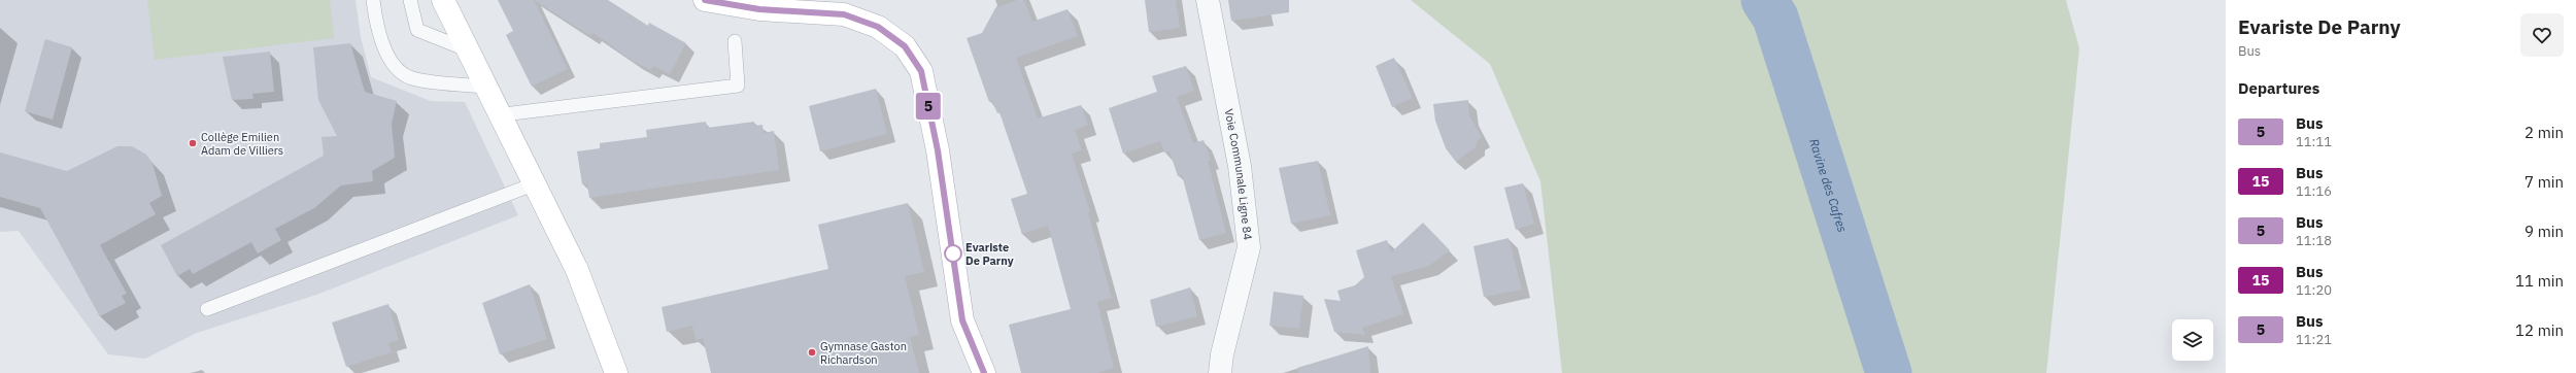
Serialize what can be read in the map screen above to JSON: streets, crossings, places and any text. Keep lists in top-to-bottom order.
{
  "streets": {
    "street": ["Voie Communale Ligne 84"]
  },
  "water": ["Ravine des Cafres"],
  "places": ["Collège Emilien Adam de Villiers", "Evariste De Parny", "Gymnase Gaston Richardson"],
  "lines": ["bus line 5"],
  "page": {
    "on_map": "5",
    "heading": [
      ["Evariste De Parny", "Bus"],
      "Departures"
    ],
    "list": [
      {
        "mark": "5",
        "name": "Bus",
        "note": "11:11",
        "value": "2 min"
      },
      {
        "mark": "15",
        "name": "Bus",
        "note": "11:16",
        "value": "7 min"
      },
      {
        "mark": "5",
        "name": "Bus",
        "note": "11:18",
        "value": "9 min"
      },
      {
        "mark": "15",
        "name": "Bus",
        "note": "11:20",
        "value": "11 min"
      },
      {
        "mark": "5",
        "name": "Bus",
        "note": "11:21",
        "value": "12 min"
      }
    ]
  }
}
